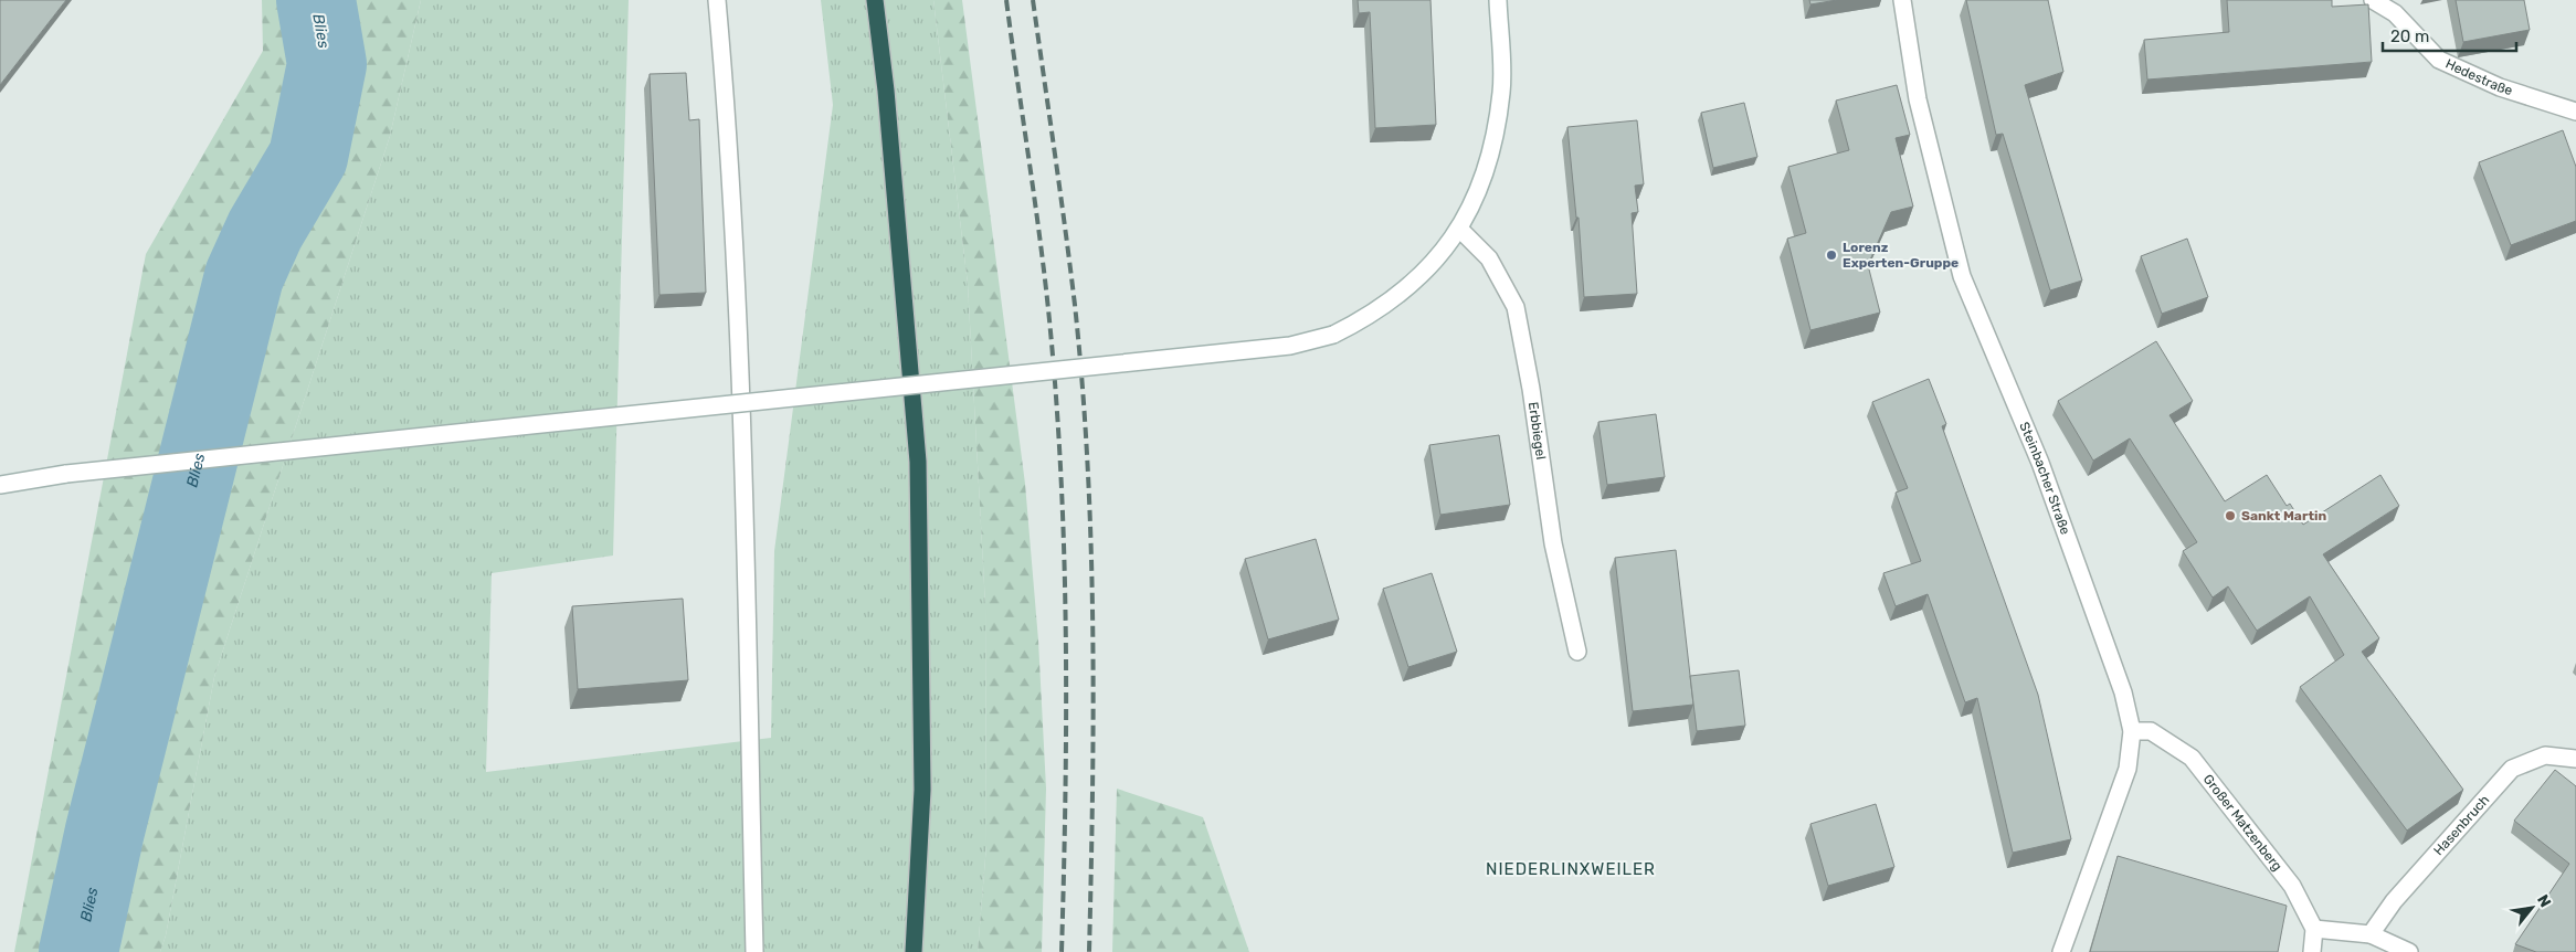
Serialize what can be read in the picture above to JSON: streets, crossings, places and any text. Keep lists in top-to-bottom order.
{
  "streets": {
    "street": [
      "Hedestraße",
      "Erbbiegel",
      "Steinbacher Straße",
      "Großer Matzenberg",
      "Hasenbruch"
    ]
  },
  "crossings": [
    ["Steinbacher Straße", "Großer Matzenberg"]
  ],
  "districts": ["NIEDERLINXWEILER"],
  "water": ["Blies"],
  "places": ["Lorenz Experten-Gruppe", "Sankt Martin"],
  "scale_bar": "20 m",
  "north": "top right"
}
